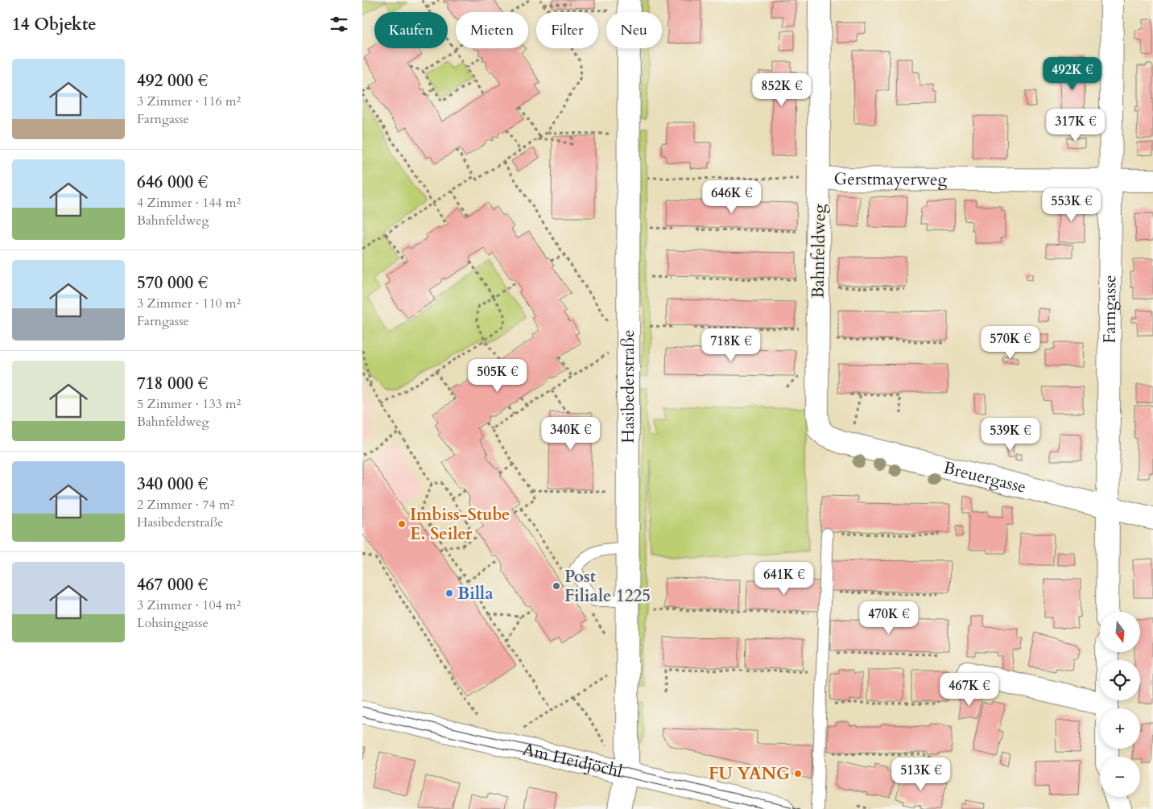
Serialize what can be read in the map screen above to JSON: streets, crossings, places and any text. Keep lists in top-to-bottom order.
{
  "streets": {
    "street": [
      "Gerstmayerweg",
      "Bahnfeldweg",
      "Farngasse",
      "Hasibederstraße",
      "Breuergasse",
      "Am Heidjöchl"
    ]
  },
  "crossings": [
    ["Gerstmayerweg", "Bahnfeldweg"],
    ["Gerstmayerweg", "Farngasse"],
    ["Gerstmayerweg", "Hasibederstraße"],
    ["Bahnfeldweg", "Breuergasse"],
    ["Farngasse", "Breuergasse"],
    ["Hasibederstraße", "Am Heidjöchl"]
  ],
  "places": [
    "Imbiss-Stube E. Seiler",
    "Post Filiale 1225",
    "Billa",
    "FU YANG"
  ],
  "north": "bottom",
  "page": {
    "heading": "14 Objekte",
    "chip": [
      "Kaufen",
      "Mieten",
      "Filter",
      "Neu"
    ],
    "list": [
      {
        "name": "492 000 €",
        "note": "3 Zimmer · 116 m² · Farngasse"
      },
      {
        "name": "646 000 €",
        "note": "4 Zimmer · 144 m² · Bahnfeldweg"
      },
      {
        "name": "570 000 €",
        "note": "3 Zimmer · 110 m² · Farngasse"
      },
      {
        "name": "718 000 €",
        "note": "5 Zimmer · 133 m² · Bahnfeldweg"
      },
      {
        "name": "340 000 €",
        "note": "2 Zimmer · 74 m² · Hasibederstraße"
      },
      {
        "name": "467 000 €",
        "note": "3 Zimmer · 104 m² · Lohsinggasse"
      }
    ],
    "price": [
      "492K €",
      "852K €",
      "317K €",
      "646K €",
      "553K €",
      "570K €",
      "718K €",
      "505K €",
      "340K €",
      "539K €",
      "641K €",
      "470K €",
      "467K €",
      "513K €"
    ],
    "map_buttons": ["+", "−"]
  }
}
